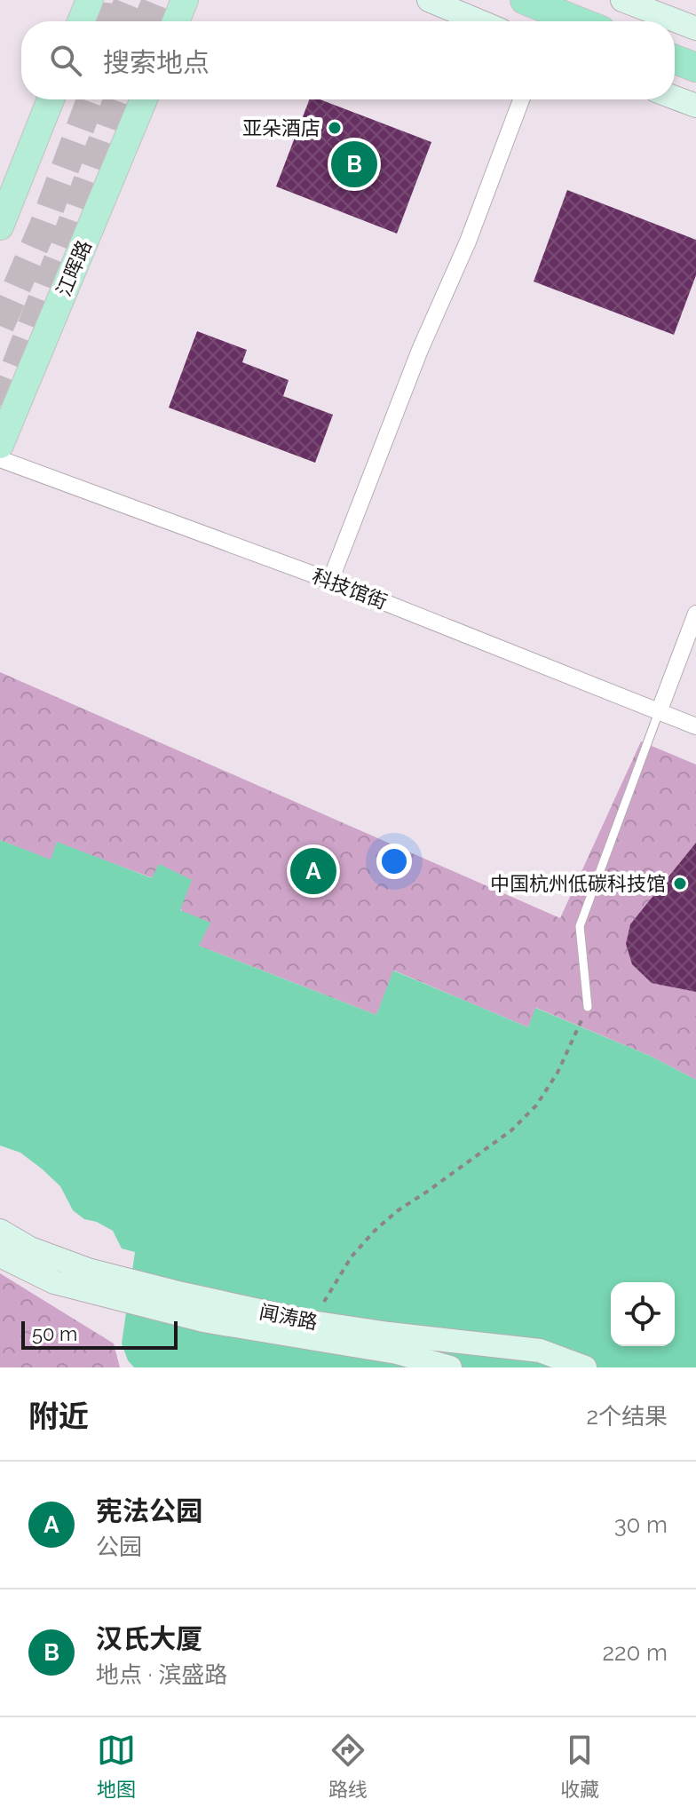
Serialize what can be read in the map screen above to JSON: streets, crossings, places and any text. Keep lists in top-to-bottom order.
{
  "streets": {
    "main road": ["江晖路", "闻涛路"],
    "street": ["科技馆街"]
  },
  "places": ["亚朵酒店", "中国杭州低碳科技馆"],
  "scale_bar": "50 m",
  "page": {
    "search": "搜索地点",
    "pins": ["B", "A"],
    "scale": "50 m",
    "heading": ["附近", "2个结果"],
    "list": [
      {
        "mark": "A",
        "name": "宪法公园",
        "note": "公园",
        "value": "30 m"
      },
      {
        "mark": "B",
        "name": "汉氏大厦",
        "note": "地点 · 滨盛路",
        "value": "220 m"
      }
    ],
    "nav": ["地图", "路线", "收藏"]
  }
}
